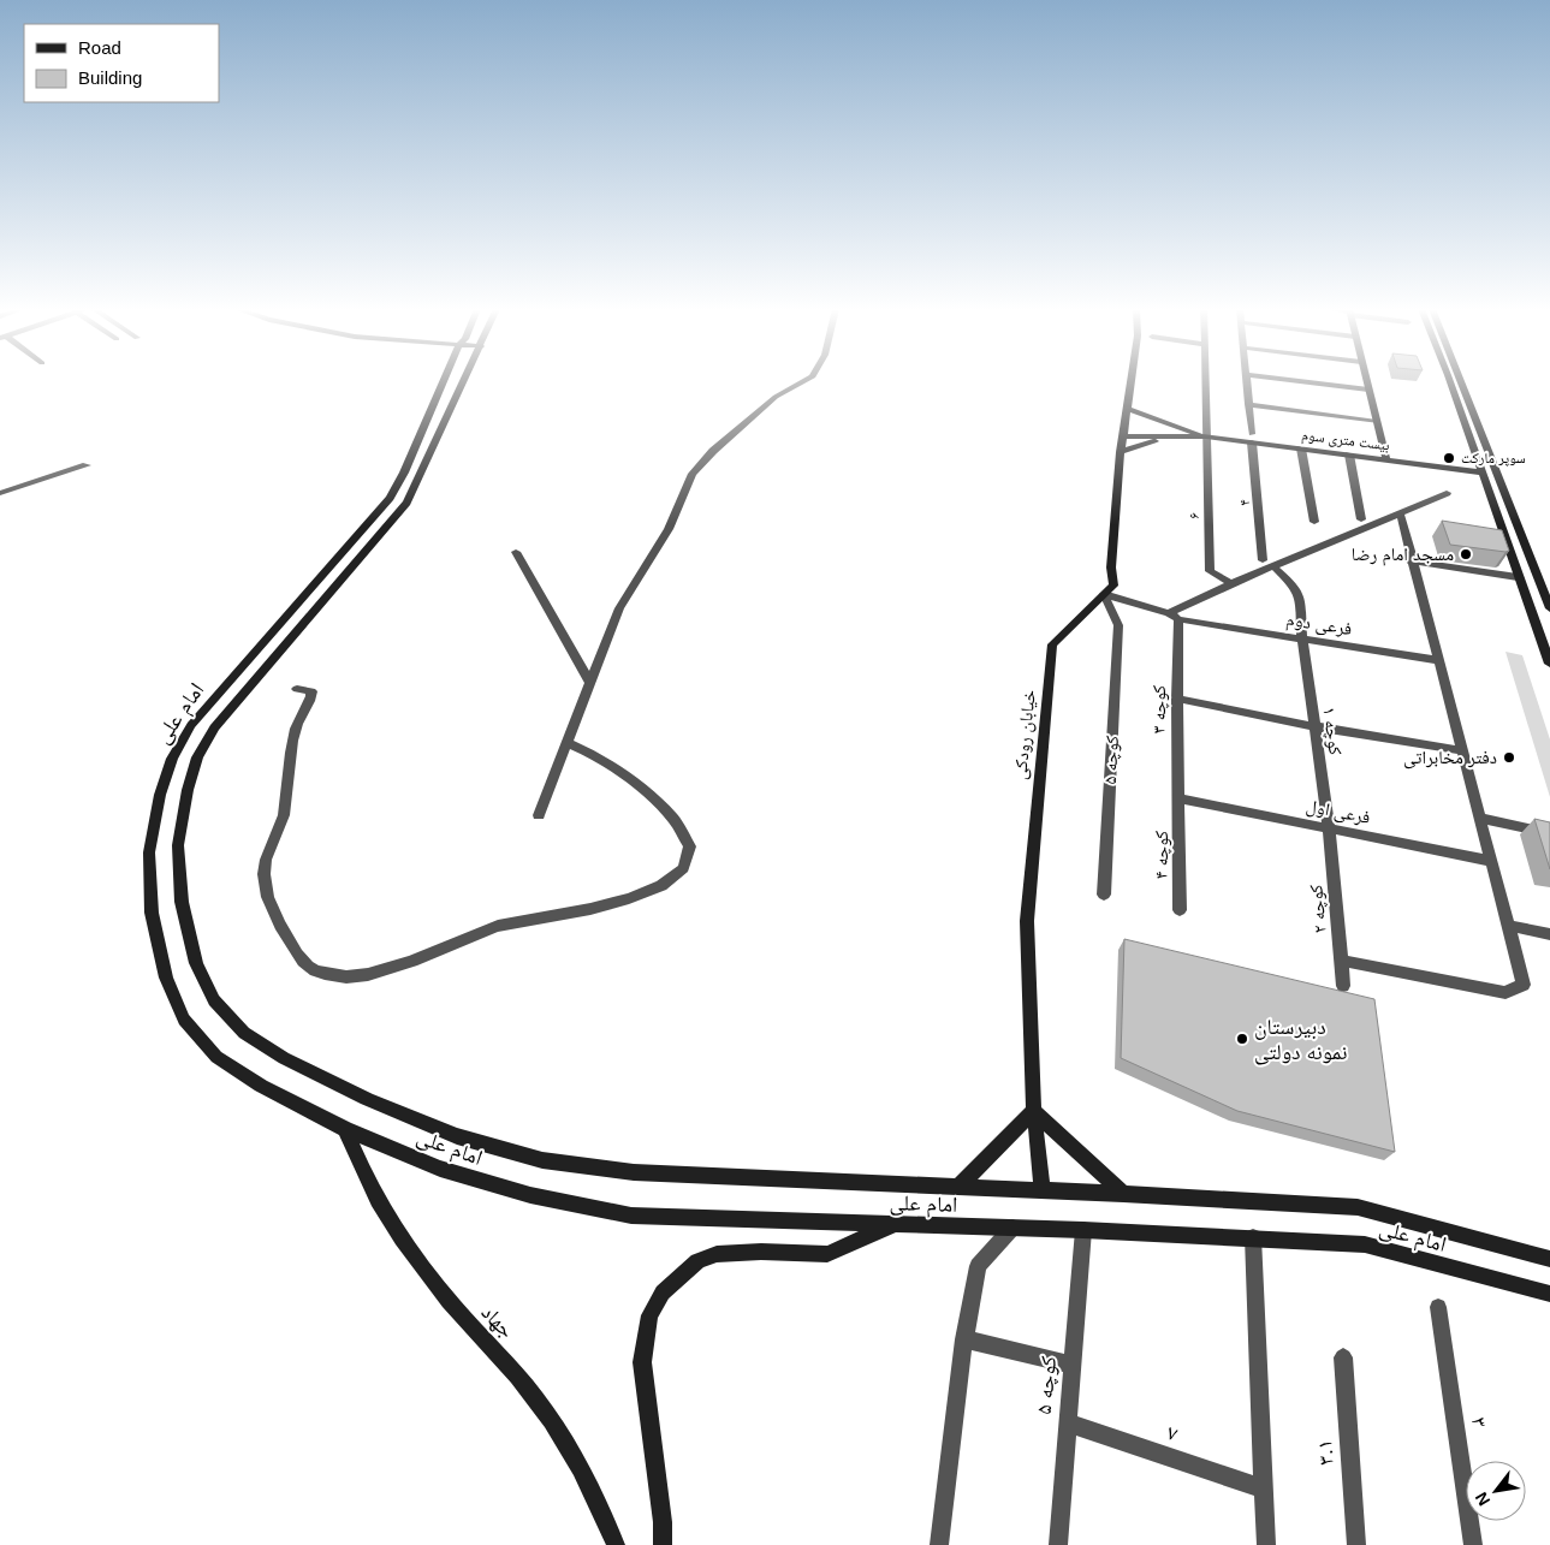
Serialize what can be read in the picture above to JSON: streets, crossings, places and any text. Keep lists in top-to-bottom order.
{
  "streets": {
    "main road": [
      "بیست متری سوم",
      "امام علی",
      "خیابان رودکی",
      "جهاد"
    ],
    "street": [
      "۴",
      "۶",
      "فرعی دوم",
      "کوچه ۳",
      "کوچه ۱",
      "کوچه ۵",
      "فرعی اول",
      "کوچه ۴",
      "کوچه ۲",
      "۳",
      "۷",
      "۳.۱"
    ]
  },
  "crossings": [
    ["بیست متری سوم", "۴"],
    ["بیست متری سوم", "۶"],
    ["بیست متری سوم", "خیابان رودکی"],
    ["فرعی دوم", "کوچه ۳"],
    ["فرعی دوم", "کوچه ۱"],
    ["فرعی دوم", "خیابان رودکی"],
    ["فرعی دوم", "کوچه ۵"],
    ["کوچه ۳", "فرعی اول"],
    ["کوچه ۳", "کوچه ۴"],
    ["امام علی", "خیابان رودکی"],
    ["امام علی", "کوچه ۵"],
    ["امام علی", "جهاد"],
    ["کوچه ۱", "فرعی اول"],
    ["کوچه ۱", "کوچه ۲"],
    ["خیابان رودکی", "کوچه ۵"],
    ["کوچه ۵", "۷"],
    ["فرعی اول", "کوچه ۴"],
    ["فرعی اول", "کوچه ۲"]
  ],
  "places": [
    "سوپر مارکت",
    "مسجد امام رضا",
    "دفتر مخابراتی",
    "دبیرستان نمونه دولتی"
  ],
  "legend": ["Road", "Building"],
  "north": "bottom left"
}
